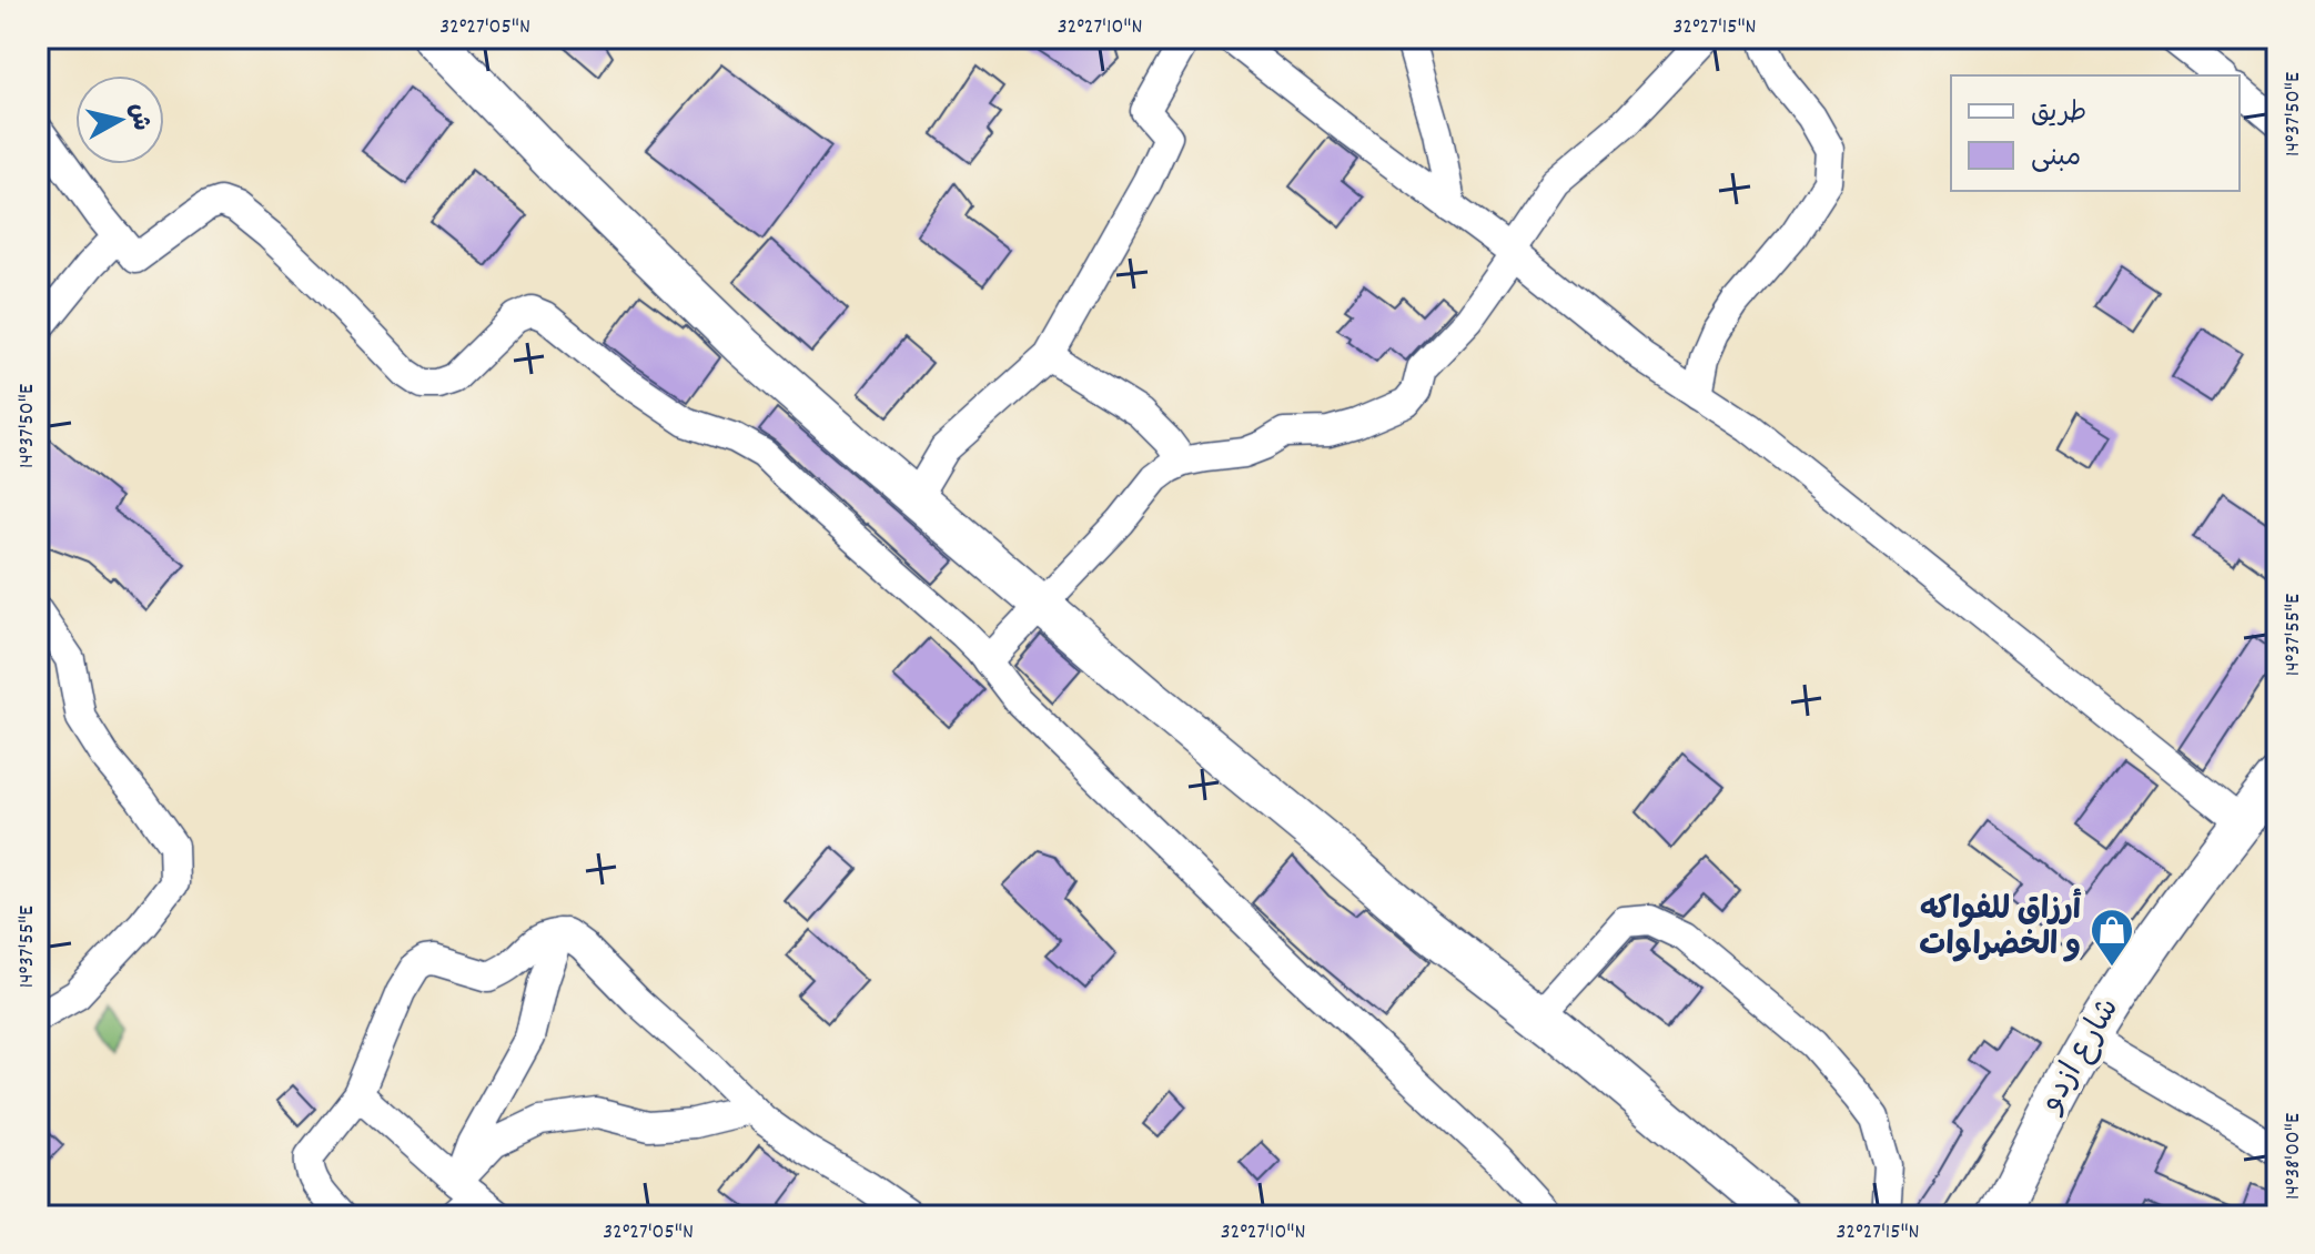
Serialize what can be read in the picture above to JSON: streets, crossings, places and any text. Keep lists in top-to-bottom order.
{
  "streets": {
    "street": ["شارع ازدو"]
  },
  "places": {
    "shop": ["أرزاق للفواكه و الخضراوات"]
  },
  "legend": ["طريق", "مبنى"],
  "north": "right",
  "coordinates": [
    "32°27'05\"N",
    "32°27'10\"N",
    "32°27'15\"N",
    "14°37'50\"E",
    "14°37'55\"E",
    "14°38'00\"E"
  ]
}
